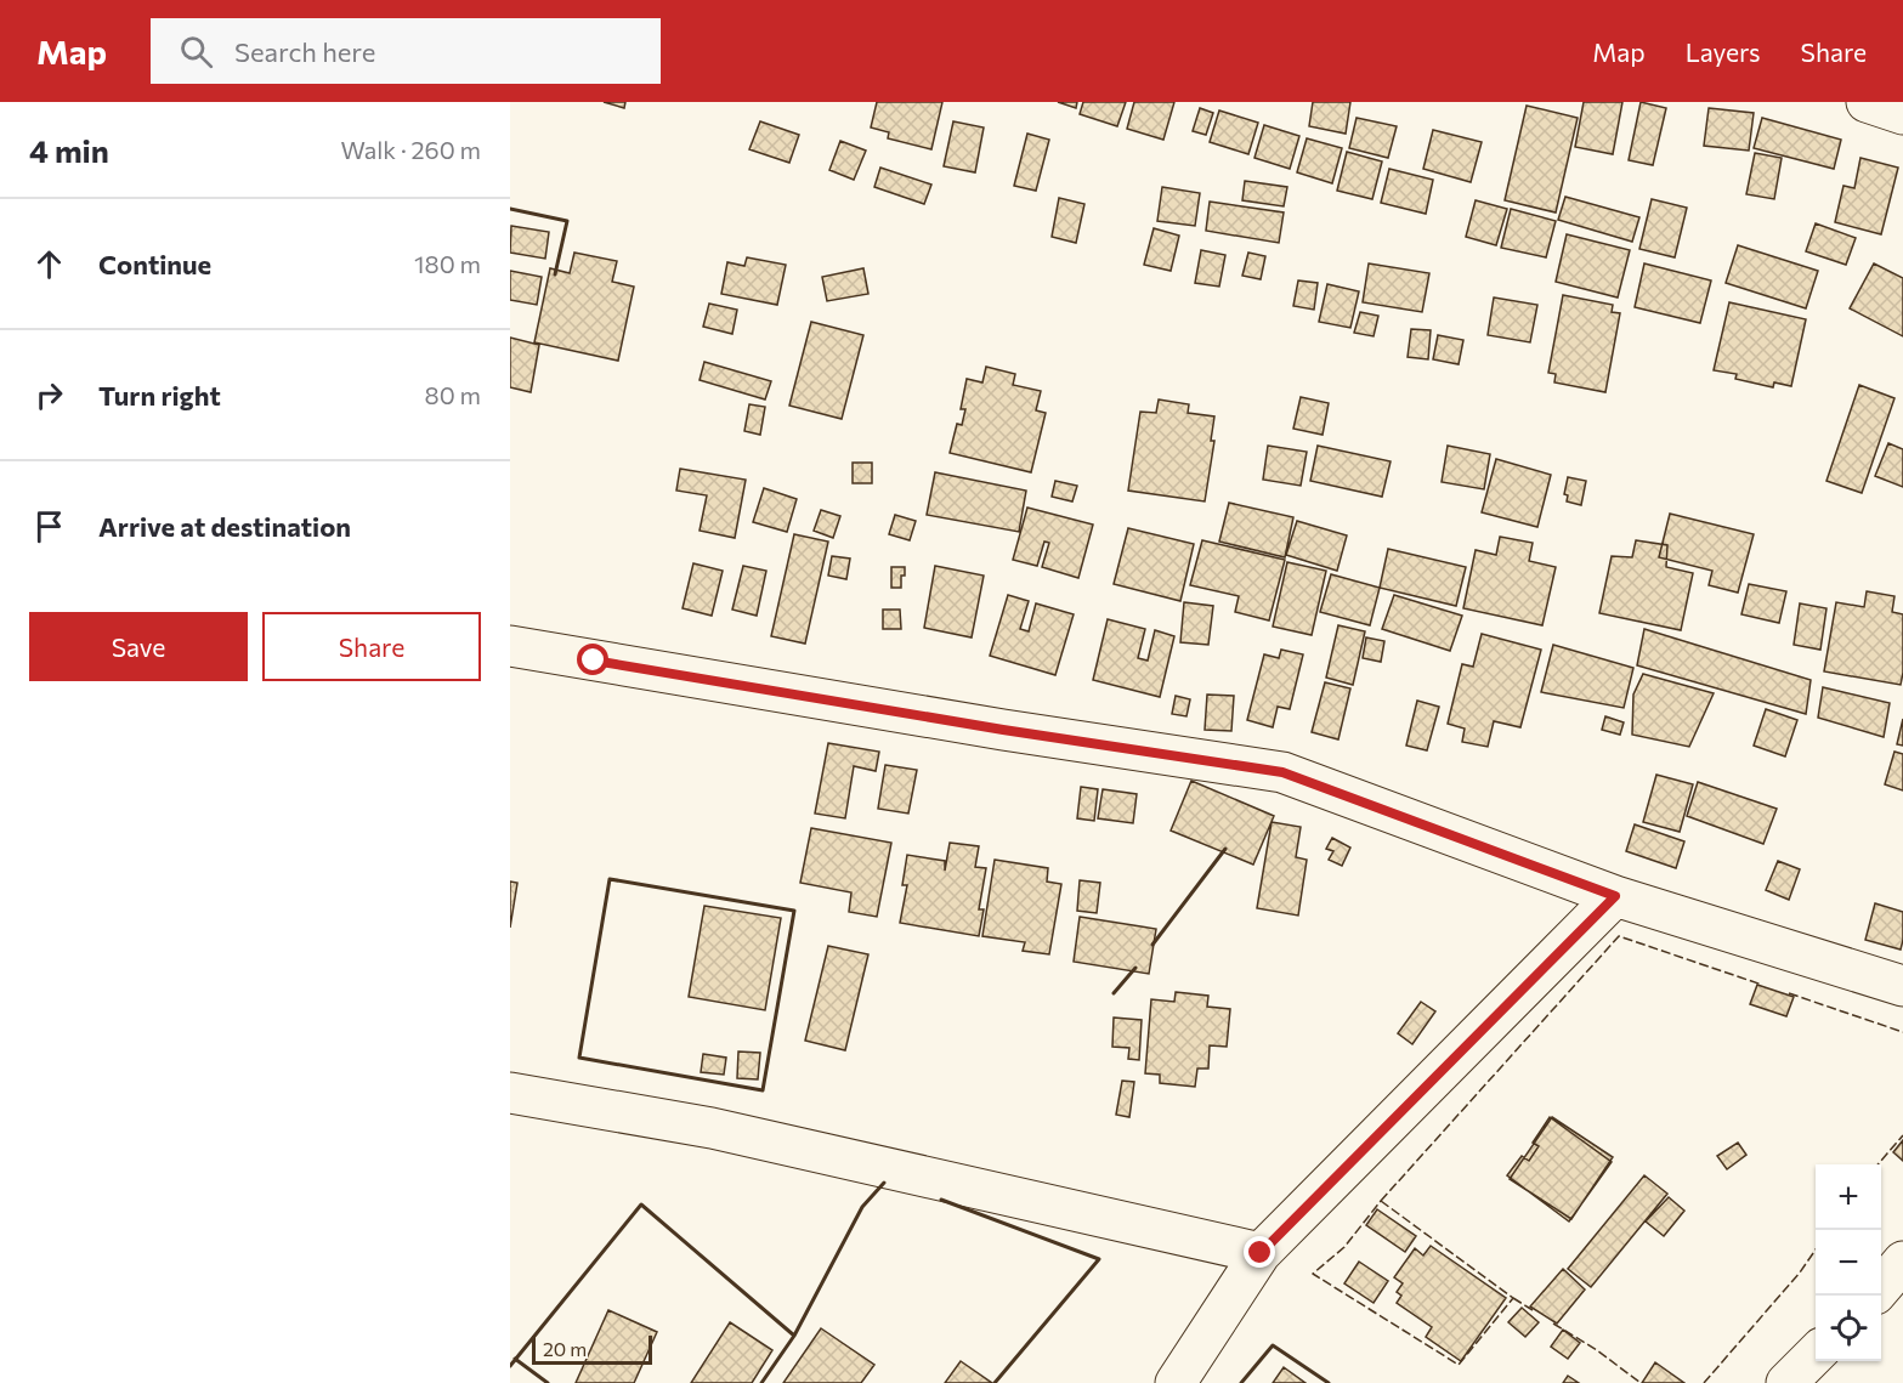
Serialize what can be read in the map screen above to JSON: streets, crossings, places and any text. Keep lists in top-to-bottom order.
{
  "scale_bar": "20 m",
  "page": {
    "header": "Map",
    "search": "Search here",
    "nav": ["Map", "Layers", "Share"],
    "heading": ["4 min", "Walk · 260 m"],
    "list": [
      ["Continue", "180 m"],
      ["Turn right", "80 m"],
      "Arrive at destination"
    ],
    "buttons": ["Save", "Share"],
    "map_buttons": ["+", "−"],
    "scale": "20 m"
  }
}
